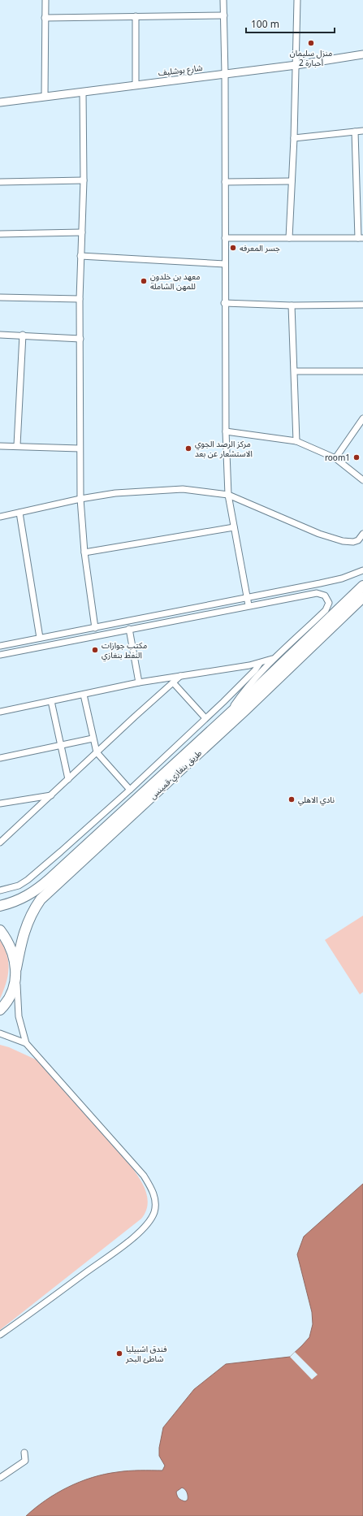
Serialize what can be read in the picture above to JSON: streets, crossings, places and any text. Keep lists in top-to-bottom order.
{
  "streets": {
    "main road": ["طريق بنغازي-قمينس"],
    "street": ["شارع بوشليف"]
  },
  "places": [
    "منزل سليمان أحبارة 2",
    "جسر المعرفه",
    "معهد بن خلدون للمهن الشاملة",
    "مركز الرصد الجوي الاستشعار عن بعد",
    "room1",
    "مكتب جوازات النفط بنغازي",
    "نادي الاهلي",
    "فندق اشبيليا شاطئ البحر"
  ],
  "scale_bar": "100 m"
}
